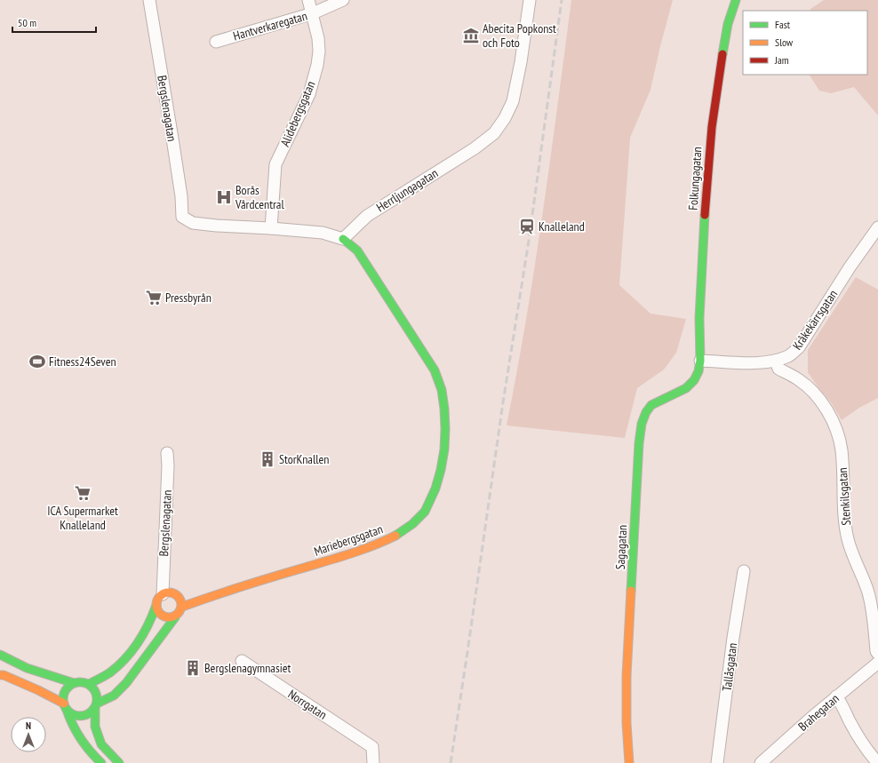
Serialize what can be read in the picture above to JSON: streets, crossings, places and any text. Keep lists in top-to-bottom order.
{
  "streets": {
    "street": [
      "Hantverkaregatan",
      "Bergslenagatan",
      "Alidebergsgatan",
      "Folkungagatan",
      "Herrljungagatan",
      "Kråkekärrsgatan",
      "Stenkilsgatan",
      "Mariebergsgatan",
      "Sagagatan",
      "Tallåsgatan",
      "Norrgatan",
      "Brahegatan"
    ]
  },
  "crossings": [
    ["Hantverkaregatan", "Alidebergsgatan"],
    ["Bergslenagatan", "Alidebergsgatan"],
    ["Bergslenagatan", "Mariebergsgatan"],
    ["Folkungagatan", "Kråkekärrsgatan"],
    ["Folkungagatan", "Sagagatan"],
    ["Herrljungagatan", "Mariebergsgatan"],
    ["Kråkekärrsgatan", "Stenkilsgatan"],
    ["Kråkekärrsgatan", "Sagagatan"]
  ],
  "places": {
    "museum": ["Abecita Popkonst och Foto"],
    "hospital": ["Borås Vårdcentral"],
    "station": ["Knalleland"],
    "supermarket": ["Pressbyrån", "ICA Supermarket Knalleland"],
    "sports": ["Fitness24Seven"],
    "building": ["StorKnallen", "Bergslenagymnasiet"]
  },
  "legend": ["Fast", "Slow", "Jam"],
  "scale_bar": "50 m",
  "north": "top"
}
